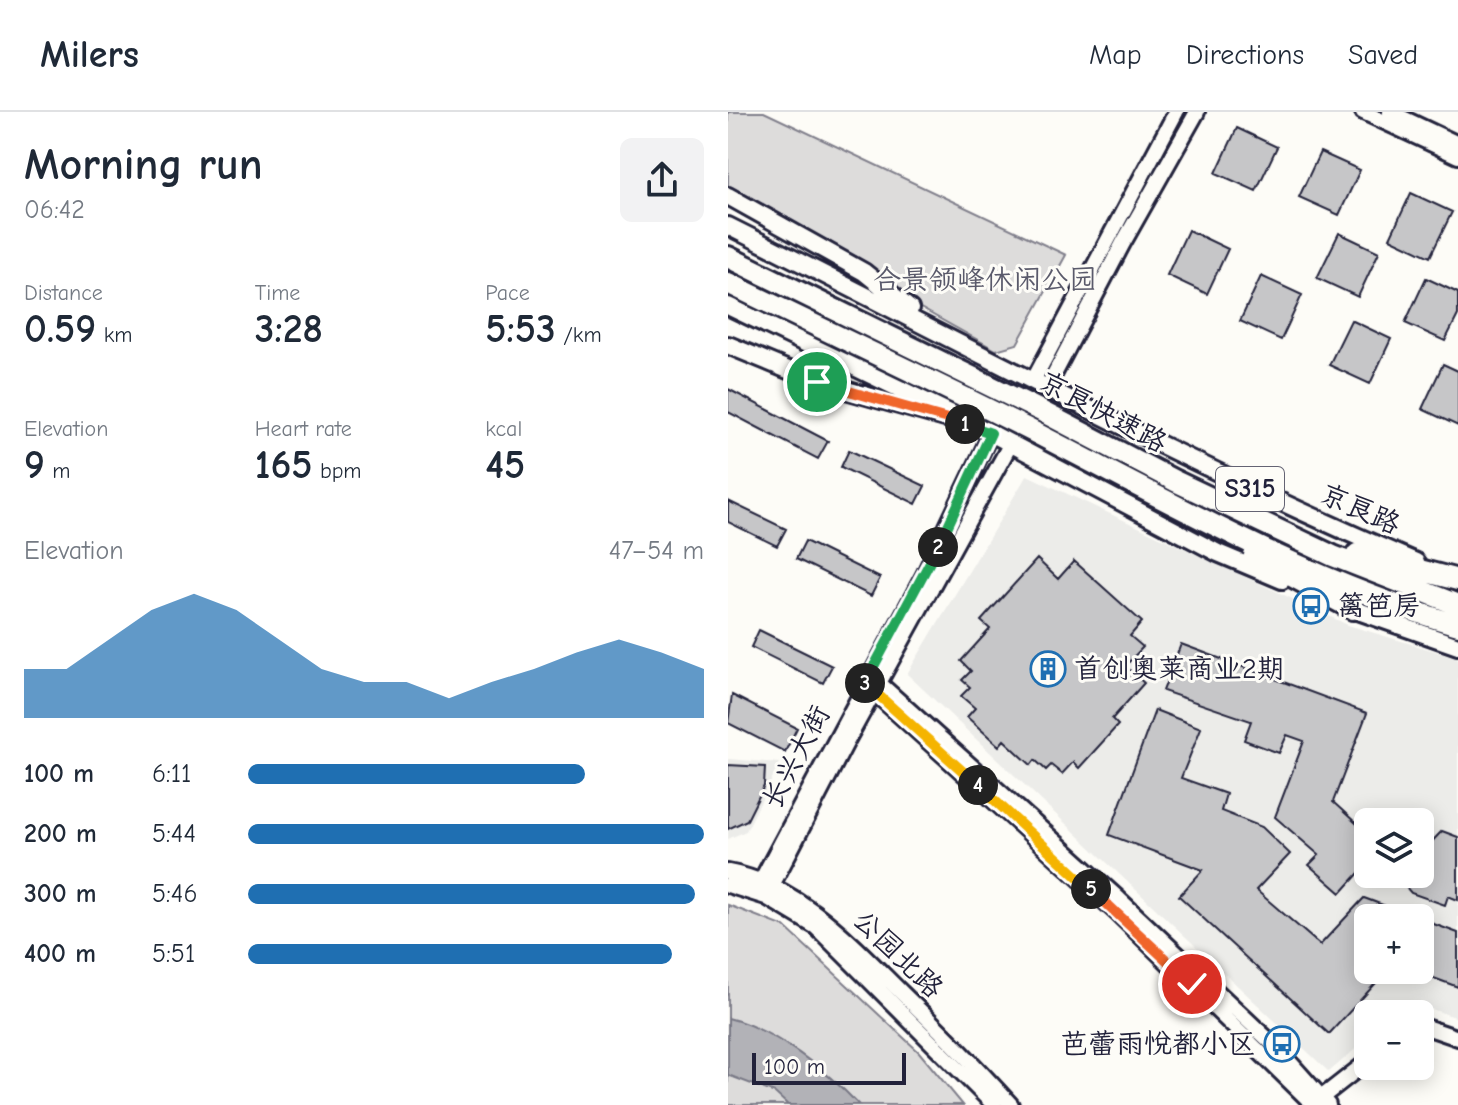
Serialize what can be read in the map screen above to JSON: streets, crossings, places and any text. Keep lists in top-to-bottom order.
{
  "streets": {
    "highway": ["京良快速路"],
    "main road": ["S315", "京良路"],
    "street": ["长兴大街", "公园北路"]
  },
  "crossings": [
    ["S315", "长兴大街"],
    ["长兴大街", "公园北路"]
  ],
  "parks": ["合景领峰休闲公园"],
  "places": {
    "bus stop": ["篱笆房", "芭蕾雨悦都小区"],
    "building": ["首创奥莱商业2期"]
  },
  "scale_bar": "100 m",
  "page": {
    "header": "Milers",
    "nav": ["Map", "Directions", "Saved"],
    "heading": ["Morning run", "06:42"],
    "stats": [
      ["Distance", "0.59 km"],
      ["Time", "3:28"],
      ["Pace", "5:53 /km"],
      ["Elevation", "9 m"],
      ["Heart rate", "165 bpm"],
      ["kcal", "45"]
    ],
    "pins": [
      "1",
      "2",
      "3",
      "4",
      "5"
    ],
    "chart": ["Elevation", "47–54 m"],
    "list": [
      {
        "name": "100 m",
        "note": "6:11"
      },
      {
        "name": "200 m",
        "note": "5:44"
      },
      {
        "name": "300 m",
        "note": "5:46"
      },
      {
        "name": "400 m",
        "note": "5:51"
      }
    ],
    "map_buttons": ["+", "−"],
    "scale": "100 m"
  }
}
